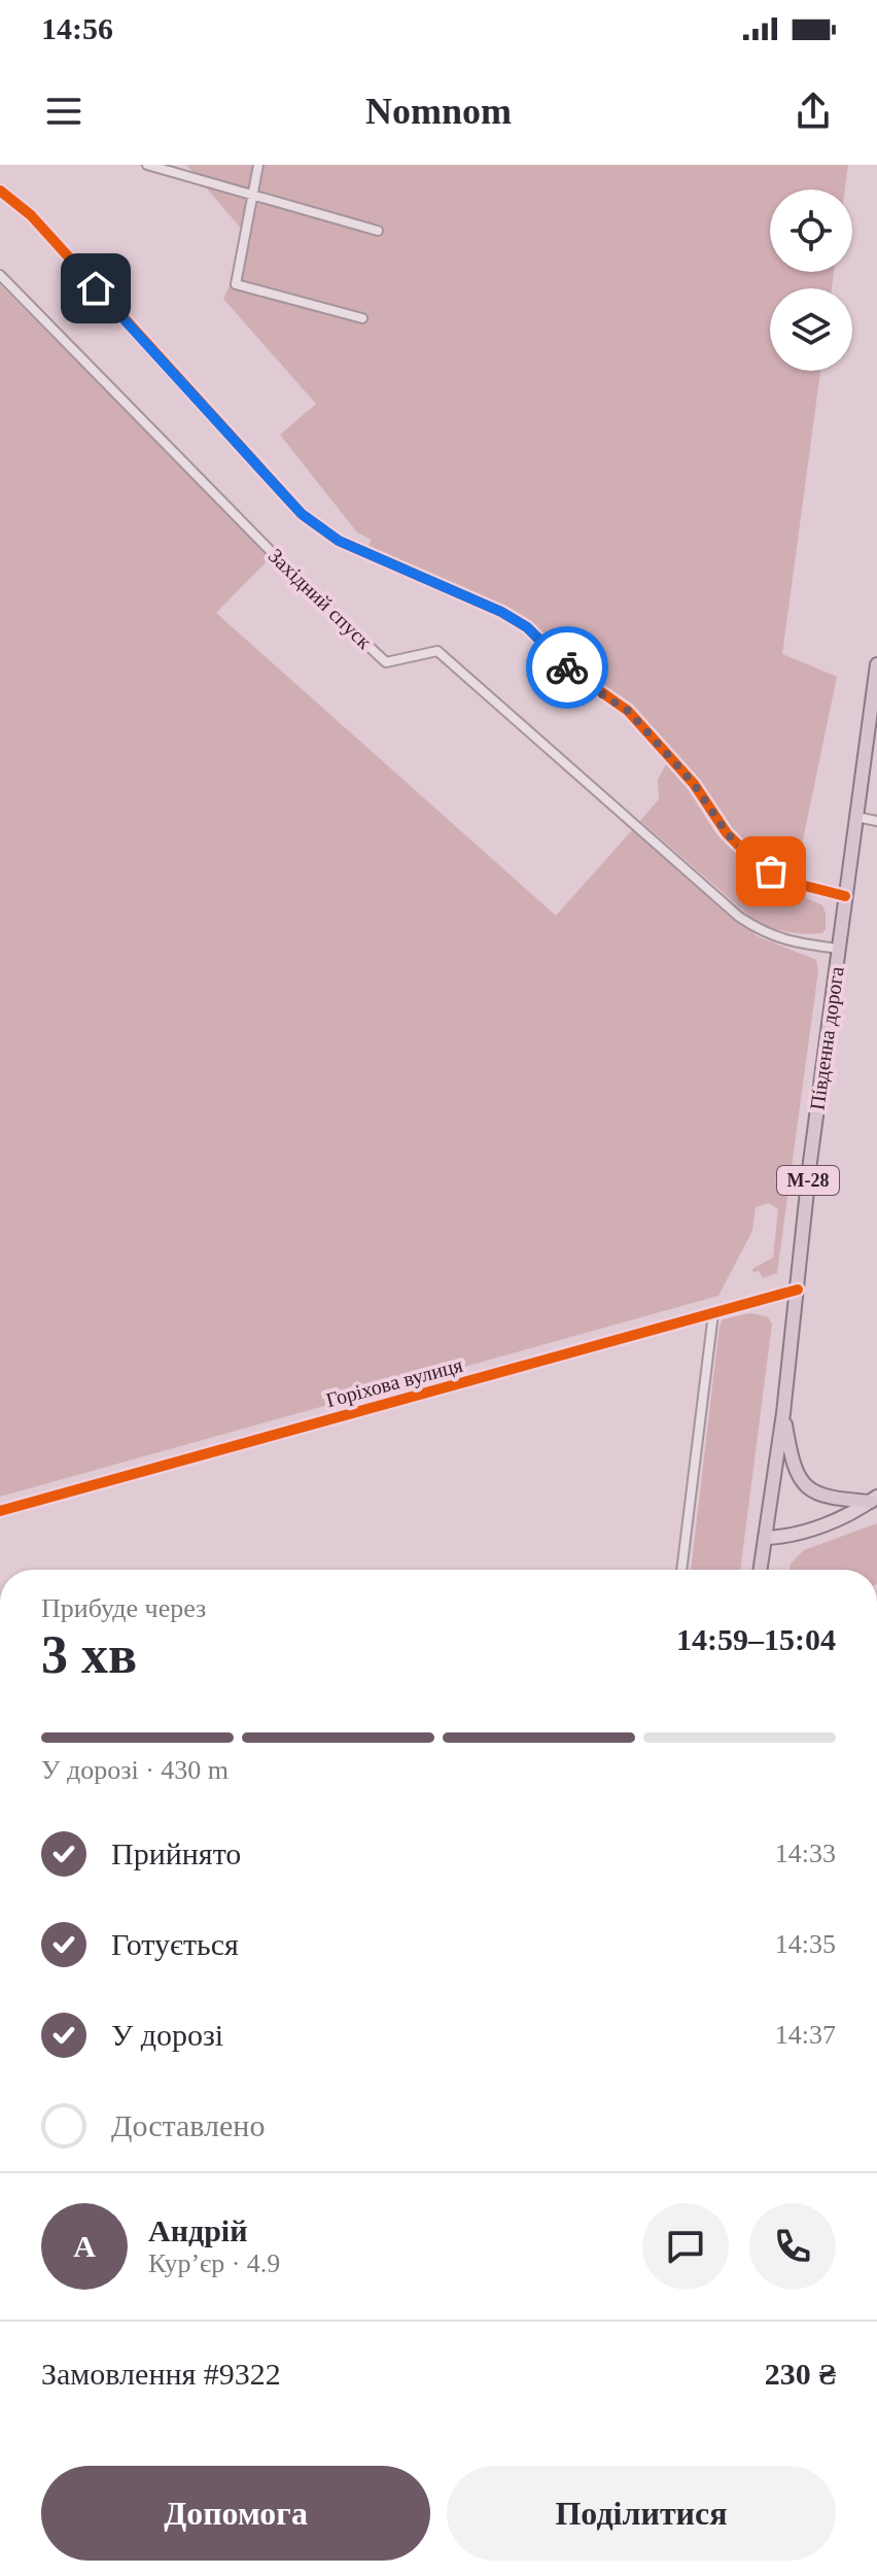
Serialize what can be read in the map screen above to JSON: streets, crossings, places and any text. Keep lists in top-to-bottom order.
{
  "streets": {
    "highway": ["Південна дорога", "М-28"],
    "street": ["Західний спуск", "Горіхова вулиця"]
  },
  "crossings": [
    ["Західний спуск", "Південна дорога"],
    ["Південна дорога", "М-28"],
    ["Південна дорога", "Горіхова вулиця"]
  ],
  "page": {
    "status": "14:56",
    "header": "Nomnom",
    "heading": ["3 хв", "Прибуде через", "14:59–15:04"],
    "panel": [
      "Андрій",
      "Кур’єр · 4.9",
      "Замовлення #9322",
      "230 ₴"
    ],
    "bar": "У дорозі · 430 m",
    "list": [
      ["Прийнято", "14:33"],
      ["Готується", "14:35"],
      ["У дорозі", "14:37"],
      "Доставлено"
    ],
    "round": "А",
    "buttons": ["Допомога", "Поділитися"]
  }
}
